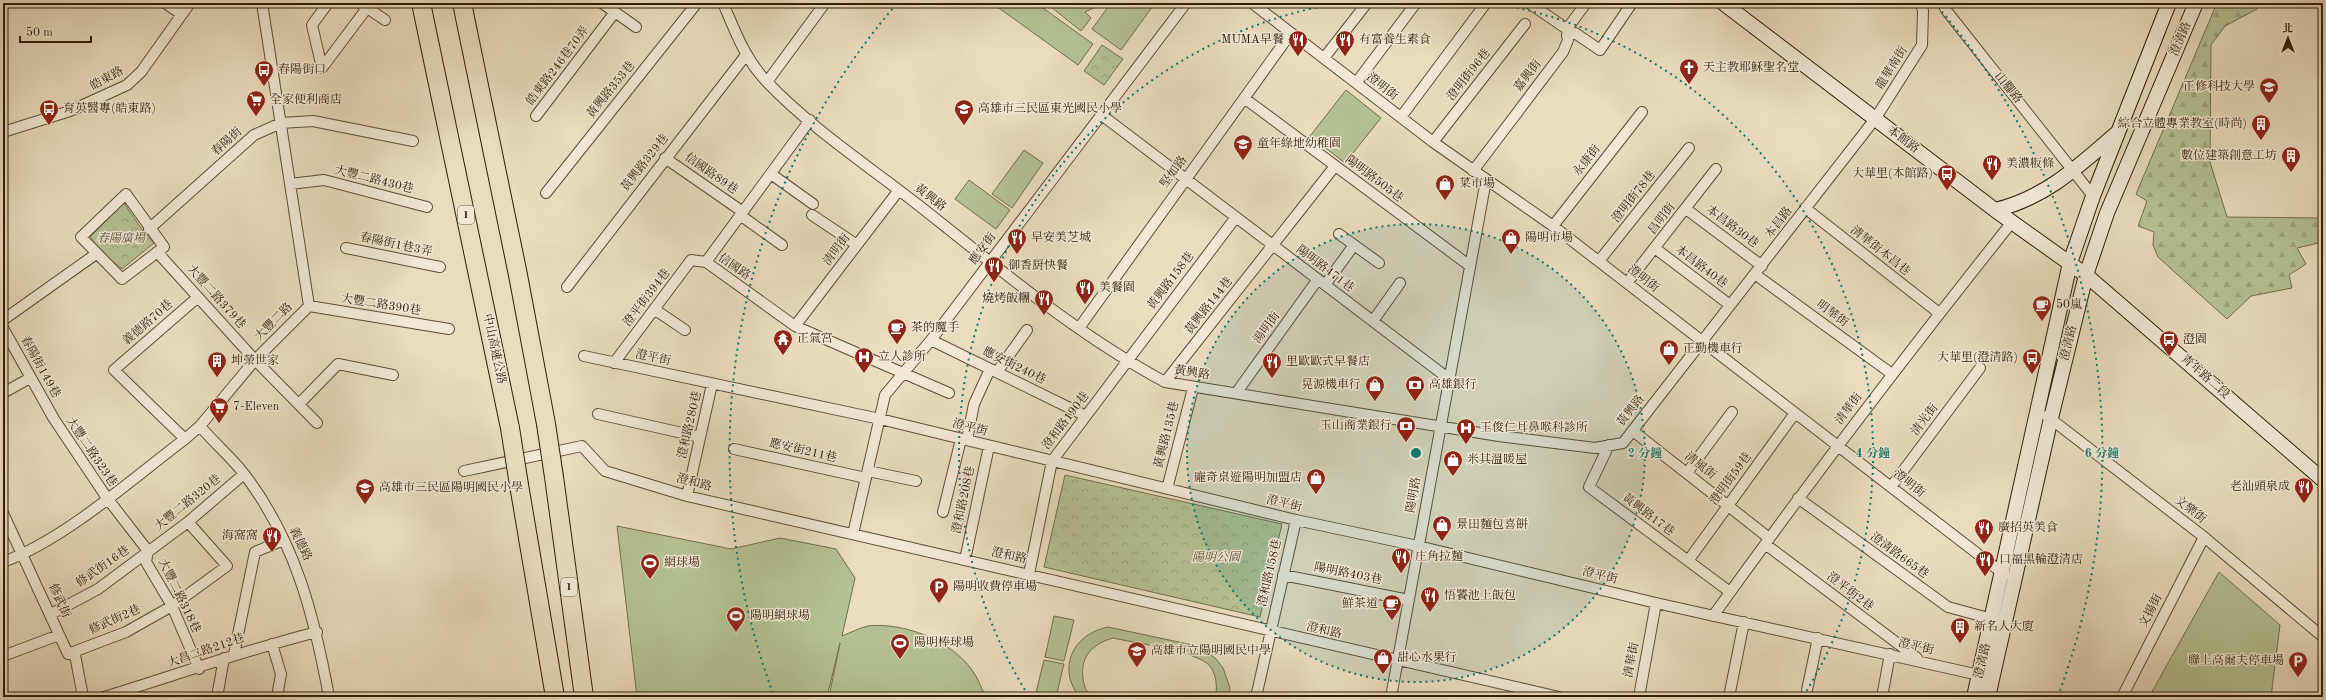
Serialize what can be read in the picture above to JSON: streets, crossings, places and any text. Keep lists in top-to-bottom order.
{
  "streets": {
    "highway": ["1", "中山高速公路"],
    "main road": ["澄清路", "本館路", "青年路二段"],
    "street": [
      "皓東路246巷70弄",
      "龍華南街",
      "澄明街96巷",
      "嘉興街",
      "皓東路",
      "澄明街",
      "山腳路",
      "黃興路353巷",
      "春陽街",
      "永康街",
      "黃興路329巷",
      "堅如路",
      "信國路89巷",
      "陽明路505巷",
      "大豐二路430巷",
      "澄明街78巷",
      "黃興路",
      "昌明街",
      "本昌路",
      "本昌路30巷",
      "春陽街1巷3弄",
      "應安街",
      "清明街",
      "清華街本昌巷",
      "信國路",
      "本昌路40巷",
      "陽明路471巷",
      "黃興路158巷",
      "大豐二路379巷",
      "澄平街394巷",
      "大豐二路390巷",
      "黃興路144巷",
      "明華街",
      "大豐二路",
      "義德路70巷",
      "湯明街",
      "澄平街",
      "應安街240巷",
      "春陽街149巷",
      "清華街",
      "清光街",
      "澄和路190巷",
      "澄和路280巷",
      "黃興路135巷",
      "應安街211巷",
      "大豐二路323巷",
      "清風街",
      "澄明街59巷",
      "澄和路",
      "陽明路",
      "澄和路208巷",
      "大豐二路320巷",
      "文樂街",
      "黃興路17巷",
      "義德路",
      "澄清路665巷",
      "修武街16巷",
      "澄和路158巷",
      "陽明路403巷",
      "澄平街2巷",
      "大豐二路318巷",
      "修武街",
      "文揚街",
      "修武街2巷",
      "大昌二路212巷"
    ]
  },
  "crossings": [
    ["澄清路", "澄明街"],
    ["澄清路", "山腳路"],
    ["澄清路", "本館路"],
    ["澄清路", "澄平街"],
    ["澄清路", "青年路二段"],
    ["澄清路", "文樂街"],
    ["澄清路", "澄清路665巷"],
    ["龍華南街", "本館路"],
    ["龍華南街", "本昌路"],
    ["澄明街96巷", "澄明街"],
    ["嘉興街", "澄明街"],
    ["澄明街", "永康街"],
    ["澄明街", "堅如路"],
    ["澄明街", "澄明街78巷"],
    ["澄明街", "黃興路"],
    ["澄明街", "昌明街"],
    ["澄明街", "本昌路"],
    ["澄明街", "清華街"],
    ["澄明街", "清光街"],
    ["澄明街", "澄明街59巷"],
    ["澄明街", "陽明路"],
    ["本館路", "本昌路"],
    ["本館路", "青年路二段"],
    ["本館路", "清華街"],
    ["春陽街", "大豐二路"],
    ["黃興路329巷", "信國路89巷"],
    ["黃興路329巷", "黃興路"],
    ["堅如路", "陽明路505巷"],
    ["堅如路", "黃興路"],
    ["堅如路", "陽明路471巷"],
    ["信國路89巷", "信國路"],
    ["陽明路505巷", "黃興路144巷"],
    ["陽明路505巷", "陽明路"],
    ["大豐二路430巷", "大豐二路"],
    ["黃興路", "本昌路"],
    ["黃興路", "應安街"],
    ["黃興路", "清明街"],
    ["黃興路", "信國路"],
    ["黃興路", "黃興路158巷"],
    ["黃興路", "黃興路144巷"],
    ["黃興路", "湯明街"],
    ["黃興路", "澄和路190巷"],
    ["黃興路", "黃興路135巷"],
    ["黃興路", "清風街"],
    ["黃興路", "陽明路"],
    ["黃興路", "黃興路17巷"],
    ["昌明街", "本昌路30巷"],
    ["昌明街", "本昌路40巷"],
    ["本昌路", "本昌路30巷"],
    ["本昌路", "清華街本昌巷"],
    ["本昌路", "本昌路40巷"],
    ["本昌路", "明華街"],
    ["應安街", "信國路"],
    ["應安街", "陽明路471巷"],
    ["應安街", "澄平街"],
    ["應安街", "應安街240巷"],
    ["應安街", "應安街211巷"],
    ["應安街", "澄和路"],
    ["清明街", "信國路"],
    ["清華街本昌巷", "清華街"],
    ["信國路", "澄平街394巷"],
    ["陽明路471巷", "黃興路158巷"],
    ["陽明路471巷", "黃興路144巷"],
    ["陽明路471巷", "湯明街"],
    ["陽明路471巷", "陽明路"],
    ["黃興路158巷", "澄和路190巷"],
    ["大豐二路379巷", "大豐二路"],
    ["大豐二路379巷", "義德路70巷"],
    ["澄平街394巷", "澄平街"],
    ["大豐二路390巷", "大豐二路"],
    ["明華街", "清華街"],
    ["大豐二路", "義德路70巷"],
    ["大豐二路", "大豐二路323巷"],
    ["大豐二路", "義德路"],
    ["大豐二路", "大豐二路318巷"],
    ["大豐二路", "修武街"],
    ["澄平街", "清華街"],
    ["澄平街", "澄和路190巷"],
    ["澄平街", "澄和路280巷"],
    ["澄平街", "黃興路135巷"],
    ["澄平街", "陽明路"],
    ["澄平街", "澄和路208巷"],
    ["澄平街", "澄和路158巷"],
    ["澄平街", "澄平街2巷"],
    ["應安街240巷", "澄和路190巷"],
    ["春陽街149巷", "大豐二路323巷"],
    ["清華街", "清風街"],
    ["清華街", "黃興路17巷"],
    ["清華街", "澄清路665巷"],
    ["清華街", "澄平街2巷"],
    ["澄和路190巷", "澄和路"],
    ["澄和路280巷", "澄和路"],
    ["大豐二路323巷", "大豐二路318巷"],
    ["清風街", "澄明街59巷"],
    ["清風街", "澄平街2巷"],
    ["澄明街59巷", "黃興路17巷"],
    ["澄和路", "陽明路"],
    ["澄和路", "澄和路208巷"],
    ["澄和路", "澄和路158巷"],
    ["陽明路", "陽明路403巷"],
    ["大豐二路320巷", "義德路"],
    ["大豐二路320巷", "修武街16巷"],
    ["大豐二路320巷", "大豐二路318巷"],
    ["大豐二路320巷", "修武街2巷"],
    ["文樂街", "文揚街"],
    ["義德路", "大昌二路212巷"],
    ["修武街16巷", "大豐二路318巷"],
    ["修武街16巷", "修武街"],
    ["澄和路158巷", "陽明路403巷"],
    ["大豐二路318巷", "修武街2巷"],
    ["大豐二路318巷", "大昌二路212巷"],
    ["修武街", "修武街2巷"]
  ],
  "parks": ["春陽廣場", "陽明公園"],
  "places": {
    "restaurant": [
      "MUMA早餐",
      "有富養生素食",
      "美濃粄條",
      "早安美芝城",
      "御香厨快餐",
      "美餐園",
      "燒烤飯糰",
      "里歐歐式早餐店",
      "老汕頭泉成",
      "廣招英美食",
      "海窩窩",
      "庄角拉麵",
      "口福黑輪澄清店",
      "悟饕池上飯包"
    ],
    "church": ["天主教耶穌聖名堂"],
    "bus stop": [
      "春陽街口",
      "育英醫專(皓東路)",
      "大華里(本館路)",
      "澄園",
      "大華里(澄清路)"
    ],
    "school or university": [
      "正修科技大學",
      "高雄市三民區東光國民小學",
      "童年綠地幼稚園",
      "高雄市三民區陽明國民小學",
      "高雄市立陽明國民中學"
    ],
    "supermarket": ["全家便利商店", "7-Eleven"],
    "building": [
      "綜合立體專業教室(時尚)",
      "數位建築創意工坊",
      "坤榮世家",
      "新名人大廈"
    ],
    "shop": [
      "菜市場",
      "陽明市場",
      "正勤機車行",
      "晃源機車行",
      "米其溫暖屋",
      "龐奇桌遊陽明加盟店",
      "景田麵包喜餅",
      "甜心水果行"
    ],
    "cafe": ["50嵐", "茶的魔手", "鮮茶道"],
    "temple": ["正氣宮"],
    "hospital": ["立人診所", "王俊仁耳鼻喉科診所"],
    "bank": ["高雄銀行", "玉山商業銀行"],
    "sports": ["網球場", "陽明網球場", "陽明棒球場"],
    "parking": ["陽明收費停車場", "聯上高爾夫停車場"]
  },
  "scale_bar": "50 m",
  "north": "top",
  "rings": ["2 分鐘", "4 分鐘", "6 分鐘"]
}
